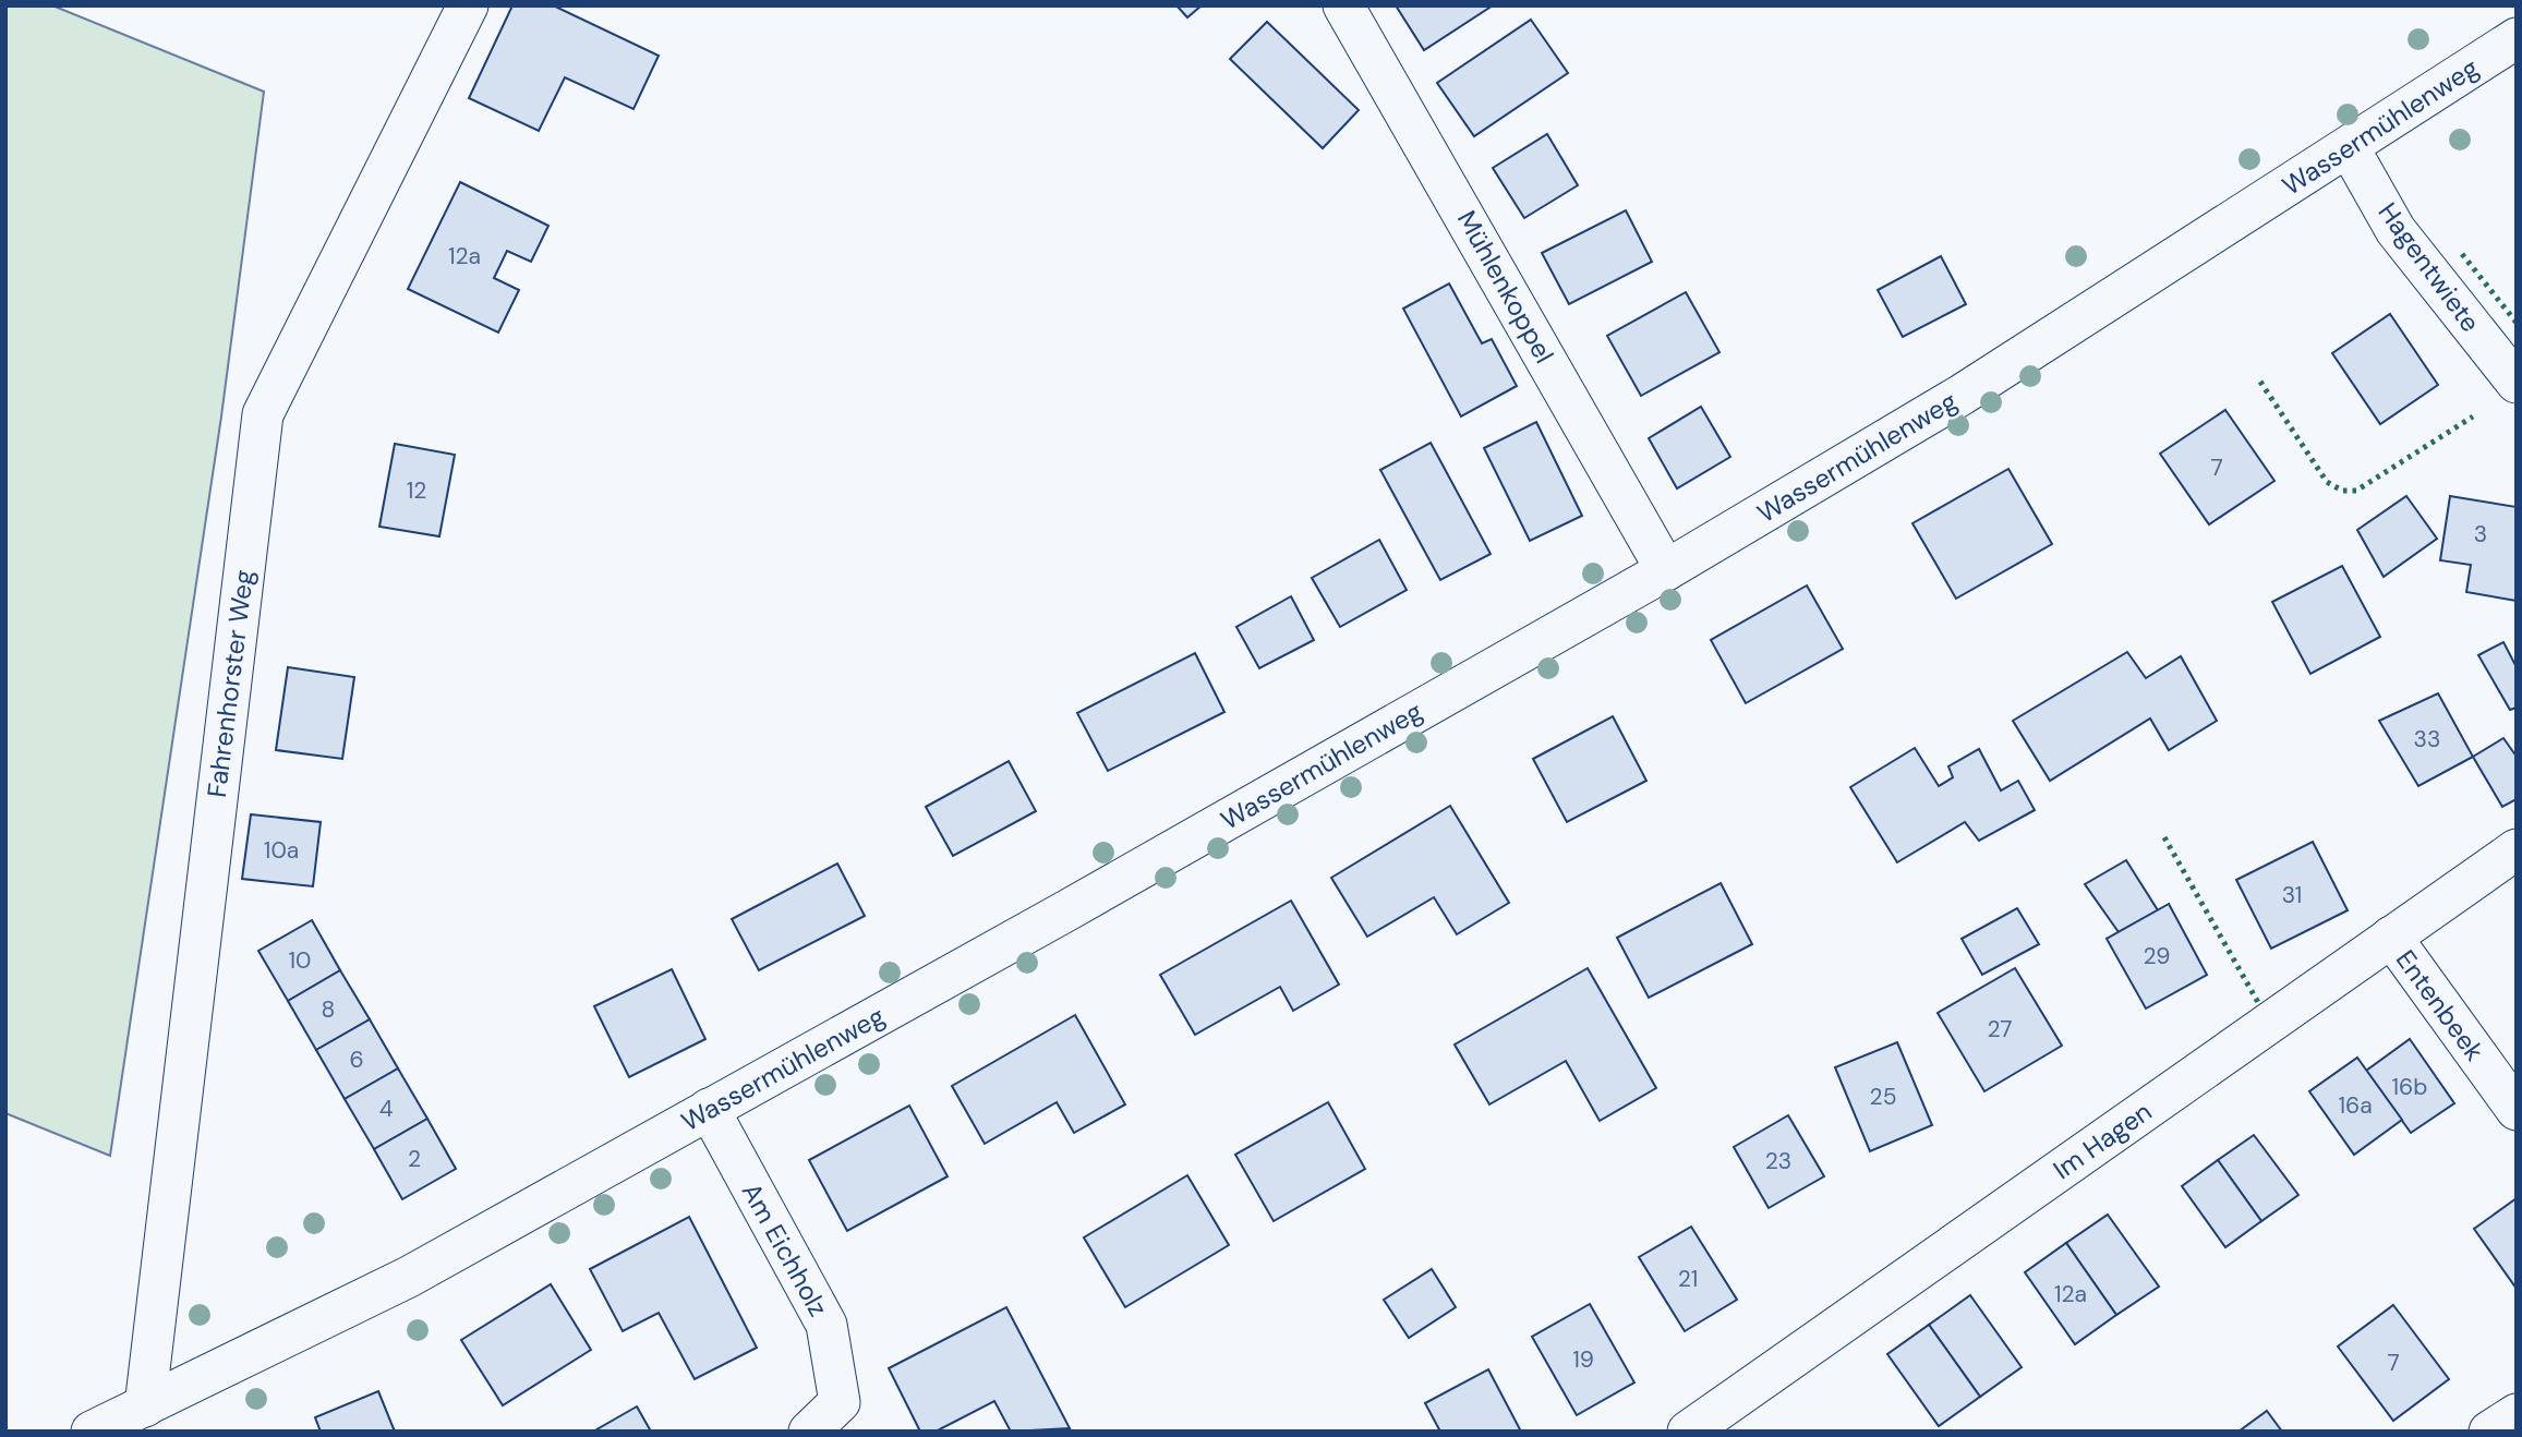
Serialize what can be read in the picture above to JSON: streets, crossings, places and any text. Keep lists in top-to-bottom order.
{
  "streets": {
    "street": [
      "Wassermühlenweg",
      "Hagentwiete",
      "Mühlenkoppel",
      "Fahrenhorster Weg",
      "Entenbeek",
      "Im Hagen",
      "Am Eichholz"
    ]
  },
  "crossings": [
    ["Wassermühlenweg", "Hagentwiete"],
    ["Wassermühlenweg", "Mühlenkoppel"],
    ["Wassermühlenweg", "Fahrenhorster Weg"],
    ["Wassermühlenweg", "Am Eichholz"],
    ["Entenbeek", "Im Hagen"]
  ],
  "house_numbers": [
    "12a",
    "7",
    "12",
    "3",
    "33",
    "10a",
    "31",
    "29",
    "10",
    "8",
    "27",
    "6",
    "16b",
    "25",
    "16a",
    "4",
    "2",
    "23",
    "21",
    "12a",
    "19",
    "7"
  ]
}
